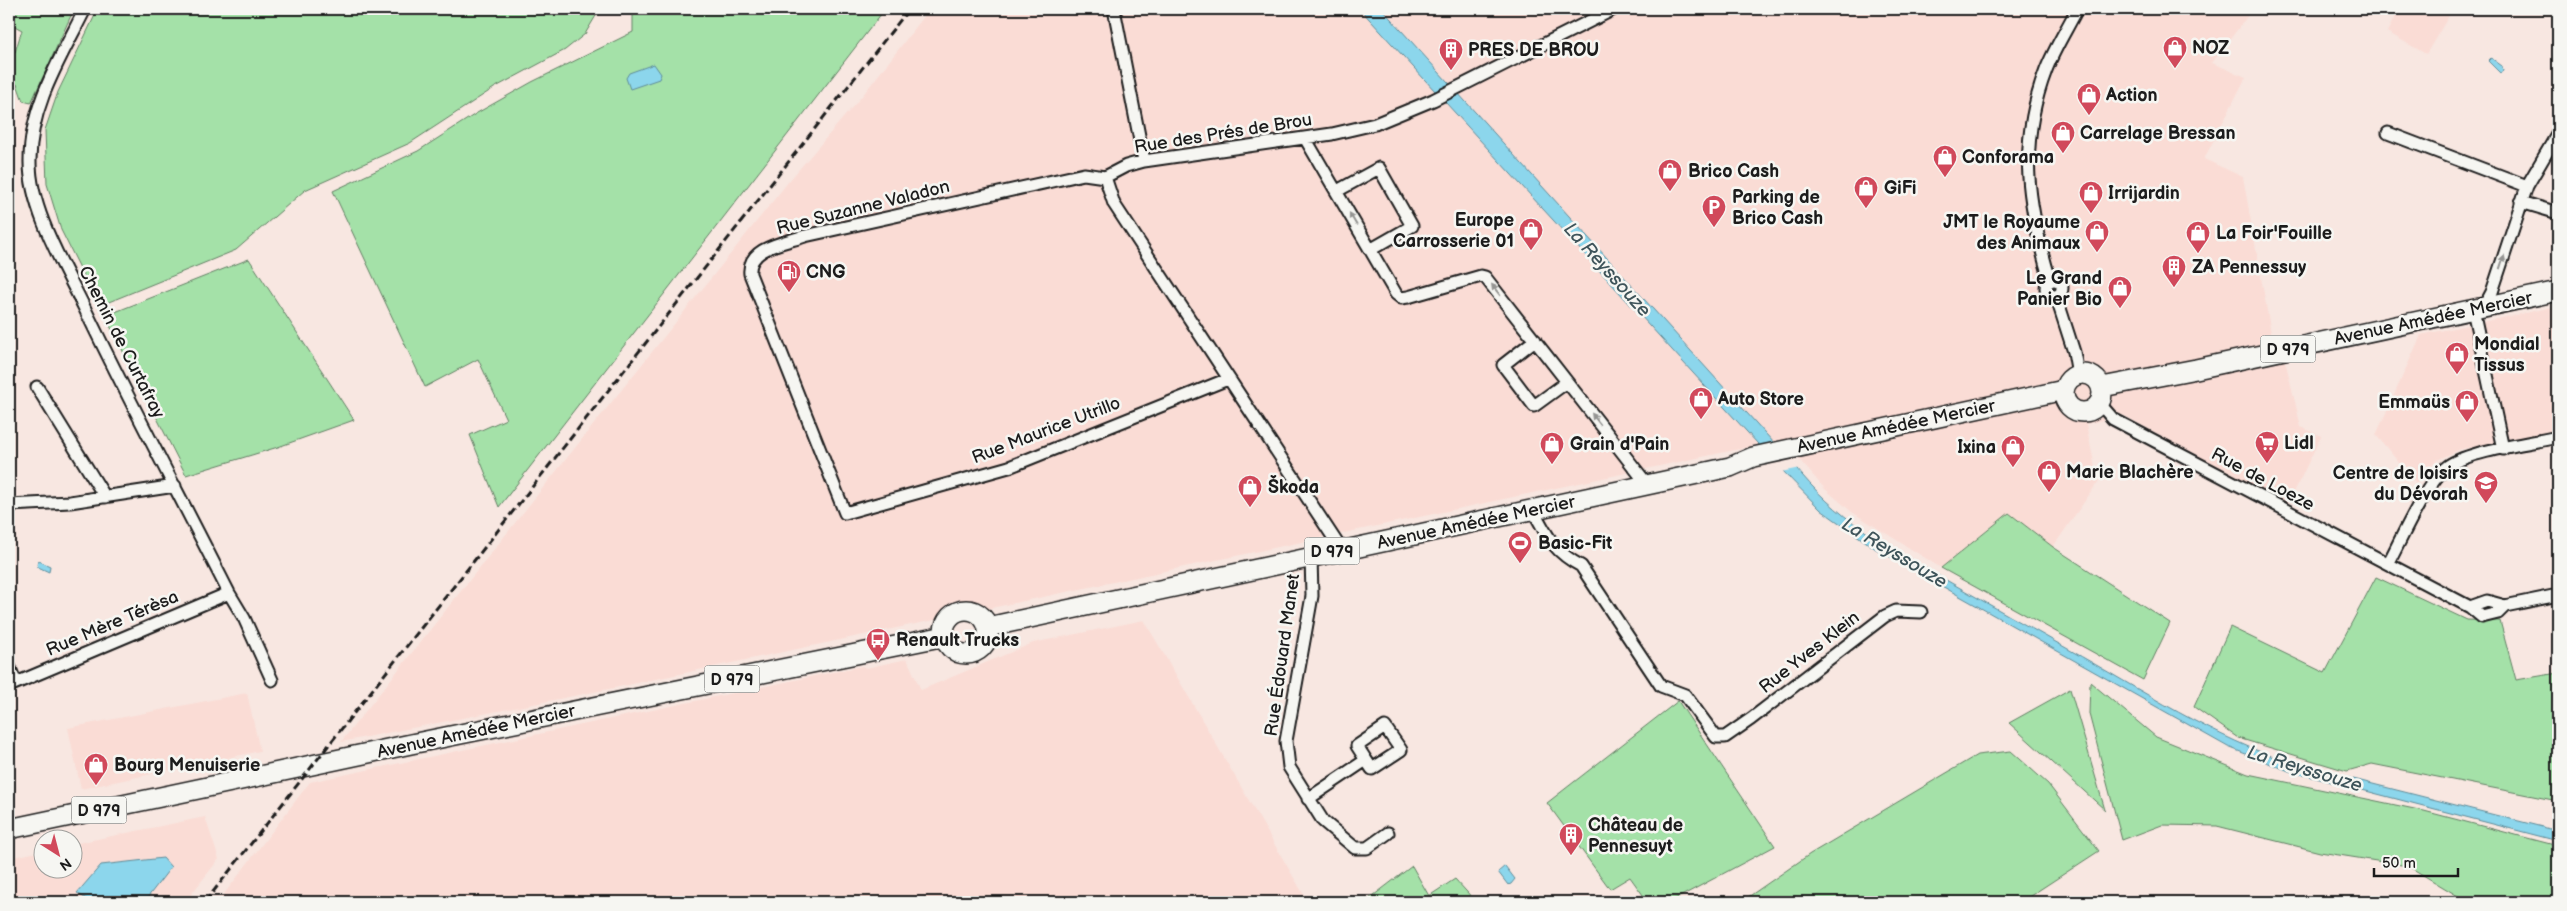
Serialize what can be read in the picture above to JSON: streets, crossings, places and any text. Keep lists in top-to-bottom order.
{
  "streets": {
    "main road": ["Avenue Amédée Mercier", "D 979"],
    "street": [
      "Rue des Prés de Brou",
      "Rue Suzanne Valadon",
      "Chemin de Curtafray",
      "Rue Maurice Utrillo",
      "Rue de Loeze",
      "Rue Mère Térèsa",
      "Rue Yves Klein",
      "Rue Édouard Manet"
    ]
  },
  "crossings": [
    ["Rue des Prés de Brou", "Rue Suzanne Valadon"],
    ["Rue Suzanne Valadon", "Rue Maurice Utrillo"],
    ["Avenue Amédée Mercier", "Rue de Loeze"],
    ["Avenue Amédée Mercier", "Rue Yves Klein"],
    ["Avenue Amédée Mercier", "Rue Édouard Manet"],
    ["Chemin de Curtafray", "Rue Mère Térèsa"]
  ],
  "water": ["La Reyssouze"],
  "places": {
    "shop": [
      "NOZ",
      "Action",
      "Carrelage Bressan",
      "Conforama",
      "Brico Cash",
      "GiFi",
      "Irrijardin",
      "Europe Carrosserie 01",
      "JMT le Royaume des Animaux",
      "La Foir'Fouille",
      "Le Grand Panier Bio",
      "Mondial Tissus",
      "Auto Store",
      "Emmaüs",
      "Grain d'Pain",
      "Ixina",
      "Marie Blachère",
      "Škoda",
      "Bourg Menuiserie"
    ],
    "building": ["PRES DE BROU", "ZA Pennessuy", "Château de Pennesuyt"],
    "parking": ["Parking de Brico Cash"],
    "fuel station": ["CNG"],
    "supermarket": ["Lidl"],
    "school or university": ["Centre de loisirs du Dévorah"],
    "sports": ["Basic-Fit"],
    "bus stop": ["Renault Trucks"]
  },
  "scale_bar": "50 m",
  "north": "bottom right"
}
